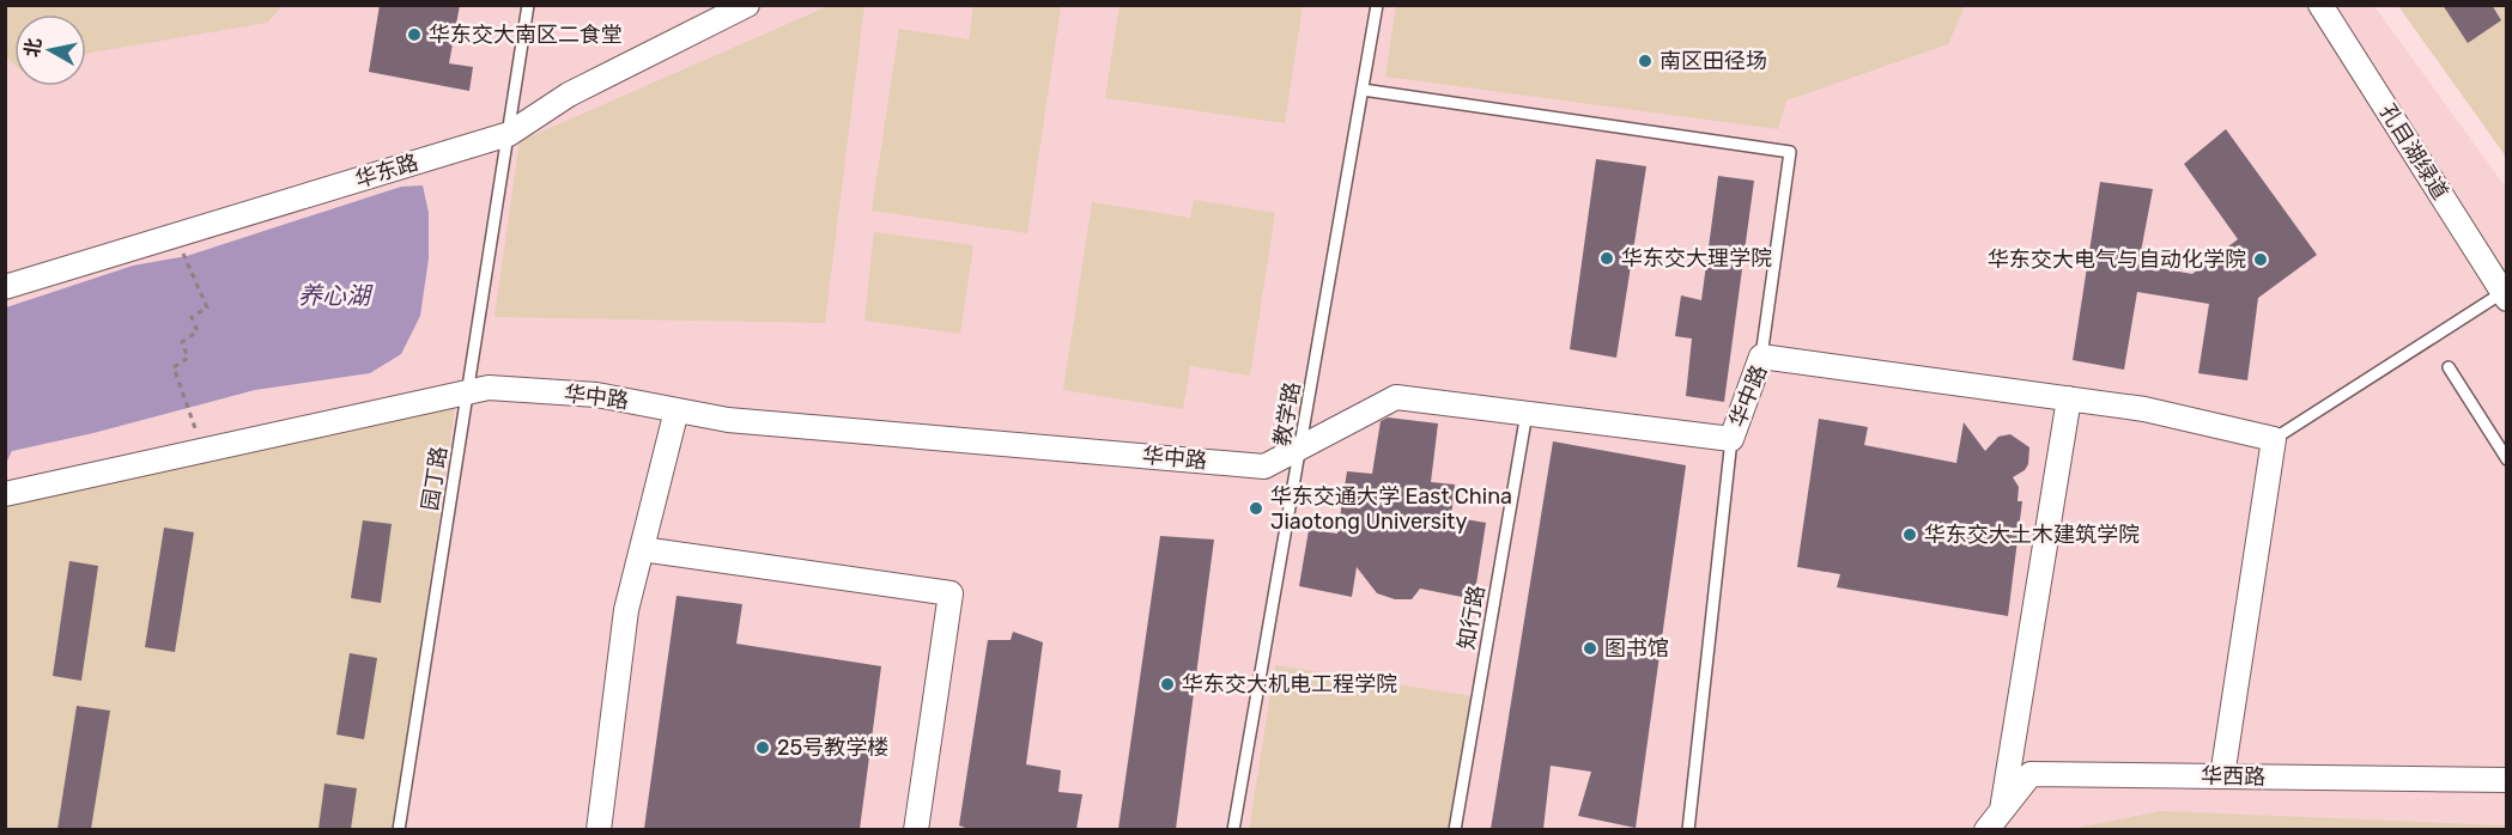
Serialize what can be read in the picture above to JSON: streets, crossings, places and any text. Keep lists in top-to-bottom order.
{
  "streets": {
    "street": [
      "孔目湖绿道",
      "华东路",
      "华中路",
      "华西路"
    ],
    "lane": ["教学路", "园丁路", "知行路"]
  },
  "crossings": [
    ["华东路", "园丁路"],
    ["华中路", "教学路"],
    ["华中路", "园丁路"],
    ["华中路", "知行路"]
  ],
  "water": ["养心湖"],
  "places": [
    "华东交大南区二食堂",
    "南区田径场",
    "华东交大理学院",
    "华东交大电气与自动化学院",
    "华东交通大学 East China Jiaotong University",
    "华东交大土木建筑学院",
    "图书馆",
    "华东交大机电工程学院",
    "25号教学楼"
  ],
  "north": "left"
}
